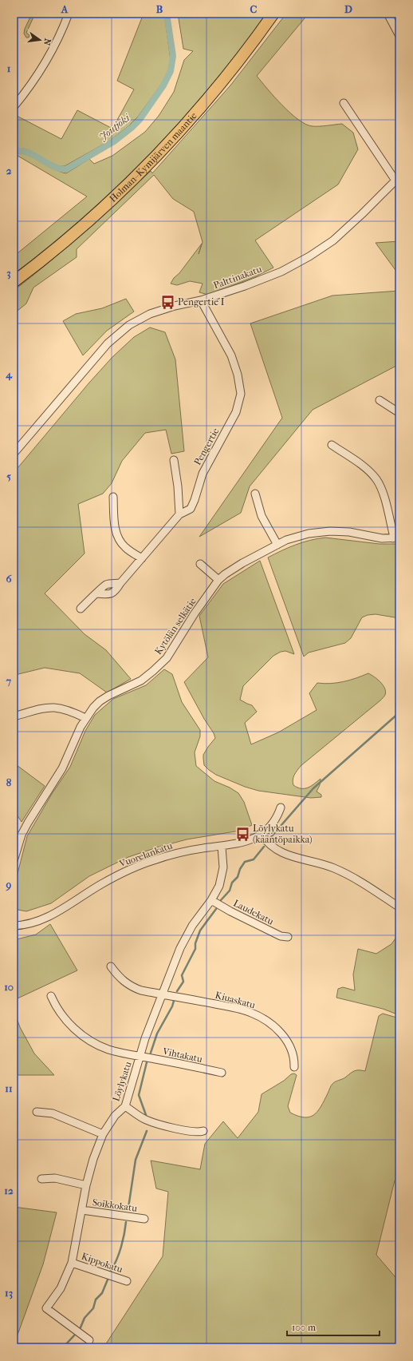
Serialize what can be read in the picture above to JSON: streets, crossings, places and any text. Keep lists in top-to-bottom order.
{
  "streets": {
    "highway": ["Holman–Kymijärven maantie"],
    "street": [
      "Palttinakatu",
      "Pengertie",
      "Kytölän selkätie",
      "Vuorelankatu",
      "Laudekatu",
      "Kiuaskatu",
      "Vihtakatu",
      "Löylykatu",
      "Soikkokatu",
      "Kippokatu"
    ]
  },
  "crossings": [
    ["Palttinakatu", "Pengertie"],
    ["Vuorelankatu", "Löylykatu"],
    ["Laudekatu", "Löylykatu"],
    ["Kiuaskatu", "Löylykatu"],
    ["Vihtakatu", "Löylykatu"],
    ["Löylykatu", "Soikkokatu"],
    ["Löylykatu", "Kippokatu"]
  ],
  "water": ["Joutjoki"],
  "places": {
    "bus stop": ["Pengertie I", "Löylykatu (kääntöpaikka)"]
  },
  "scale_bar": "100 m",
  "north": "right",
  "grid": {
    "columns": [
      "A",
      "B",
      "C",
      "D"
    ],
    "rows": [
      "1",
      "2",
      "3",
      "4",
      "5",
      "6",
      "7",
      "8",
      "9",
      "10",
      "11",
      "12",
      "13"
    ]
  }
}
